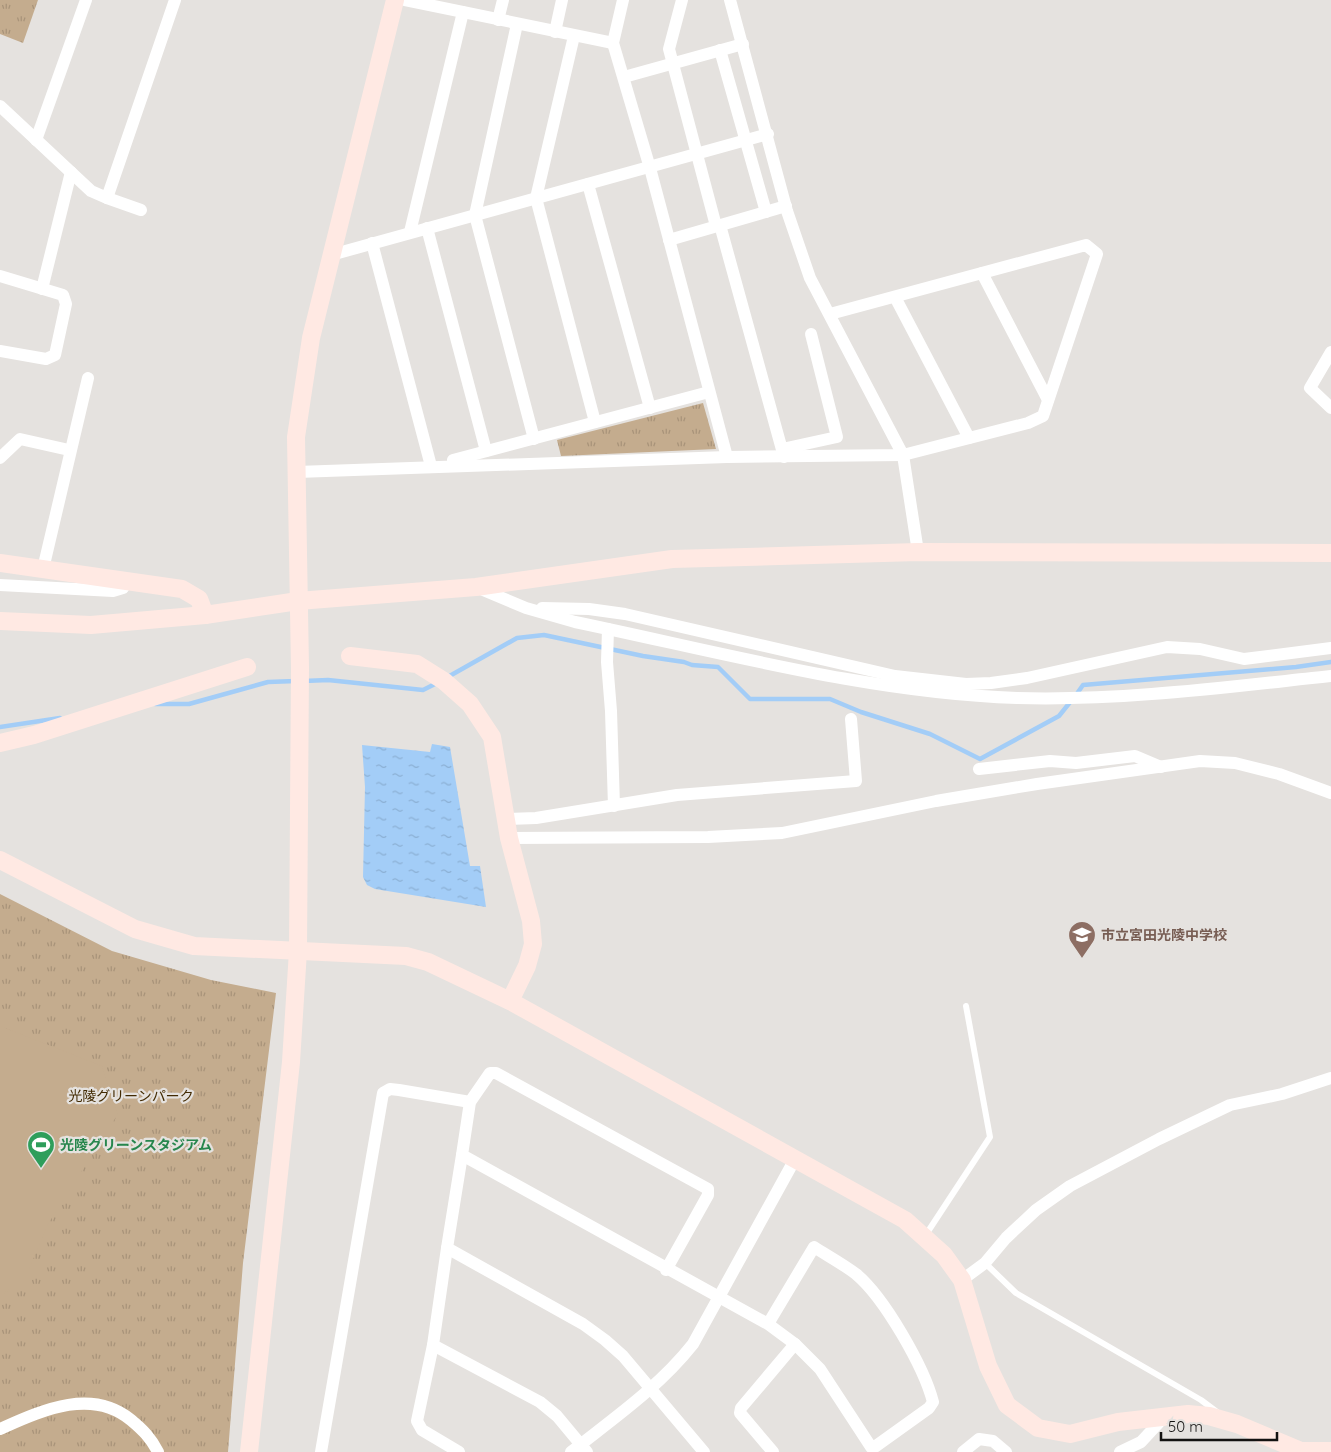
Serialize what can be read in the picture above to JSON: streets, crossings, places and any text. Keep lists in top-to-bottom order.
{
  "parks": ["光陵グリーンパーク"],
  "places": {
    "school or university": ["市立宮田光陵中学校"],
    "sports": ["光陵グリーンスタジアム"]
  },
  "scale_bar": "50 m"
}
